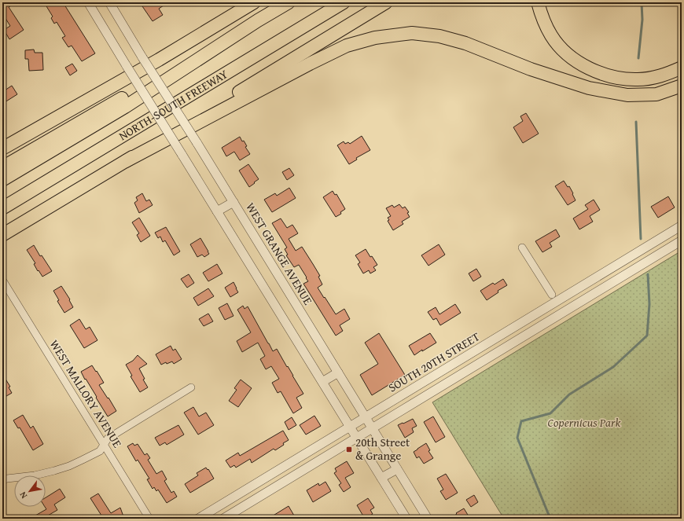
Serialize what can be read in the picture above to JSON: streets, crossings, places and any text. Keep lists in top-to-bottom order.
{
  "streets": {
    "highway": ["NORTH-SOUTH FREEWAY"],
    "street": ["WEST GRANGE AVENUE", "SOUTH 20TH STREET", "WEST MALLORY AVENUE"]
  },
  "crossings": [
    ["WEST GRANGE AVENUE", "SOUTH 20TH STREET"]
  ],
  "parks": ["Copernicus Park"],
  "places": {
    "transit": ["20th Street & Grange"]
  },
  "north": "bottom left"
}
